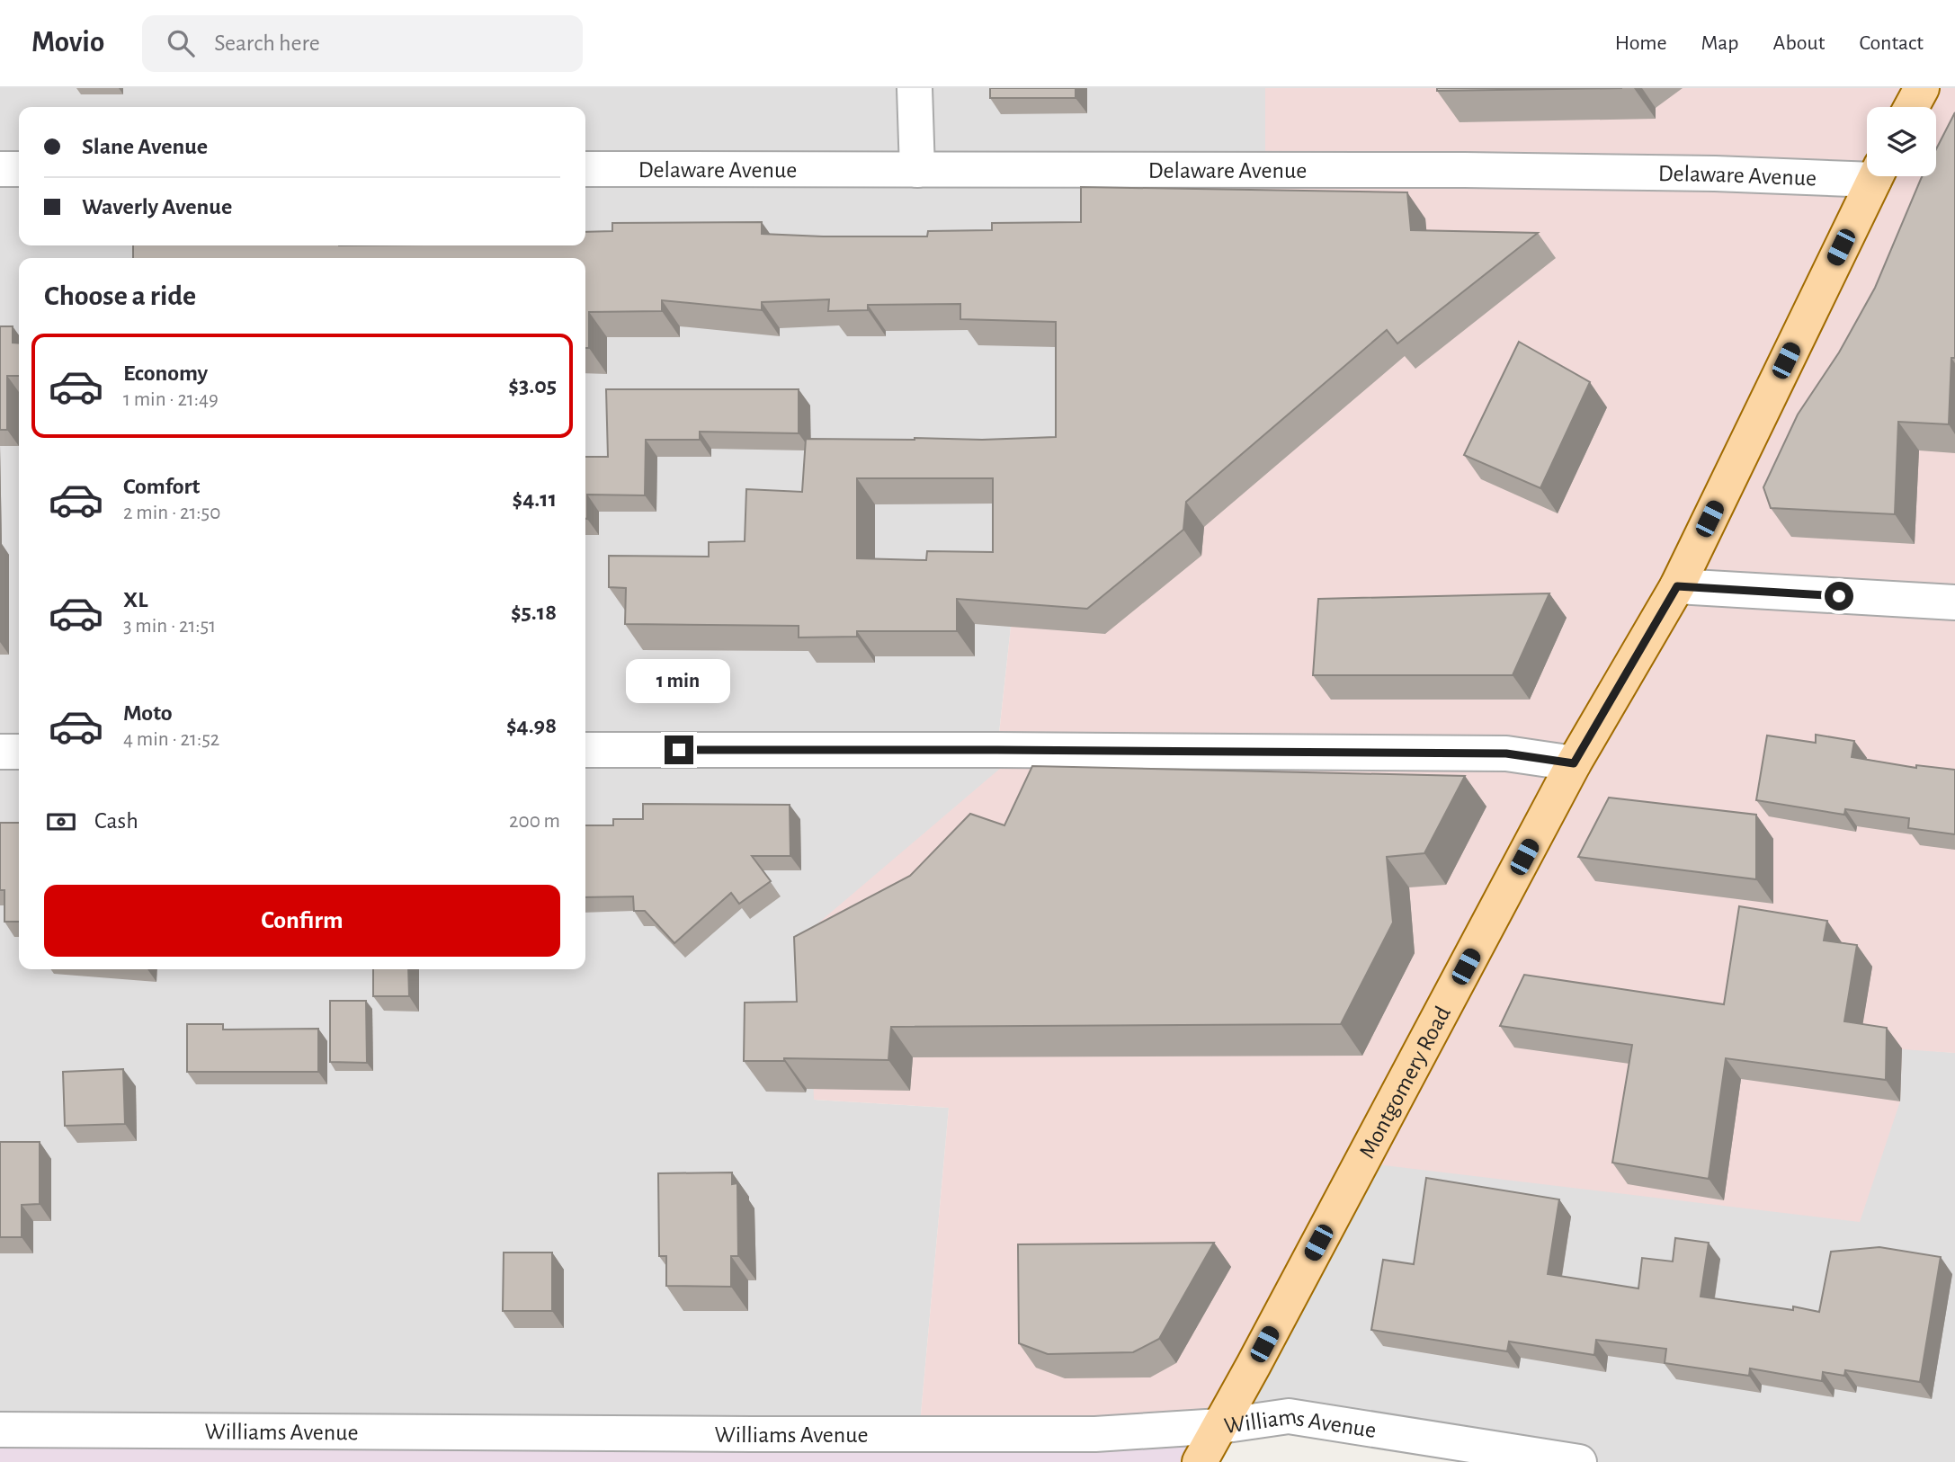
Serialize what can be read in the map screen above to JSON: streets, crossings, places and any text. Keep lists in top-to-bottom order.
{
  "streets": {
    "main road": ["Montgomery Road"],
    "street": ["Delaware Avenue", "Williams Avenue"]
  },
  "crossings": [
    ["Montgomery Road", "Williams Avenue"]
  ],
  "page": {
    "header": "Movio",
    "search": "Search here",
    "nav": [
      "Home",
      "Map",
      "About",
      "Contact"
    ],
    "banner": ["Slane Avenue", "Waverly Avenue"],
    "heading": "Choose a ride",
    "list": [
      {
        "name": "Economy",
        "note": "1 min · 21:49",
        "value": "$3.05"
      },
      {
        "name": "Comfort",
        "note": "2 min · 21:50",
        "value": "$4.11"
      },
      {
        "name": "XL",
        "note": "3 min · 21:51",
        "value": "$5.18"
      },
      {
        "name": "Moto",
        "note": "4 min · 21:52",
        "value": "$4.98"
      }
    ],
    "bubble": "1 min",
    "pay": ["Cash", "200 m"],
    "buttons": "Confirm"
  }
}
